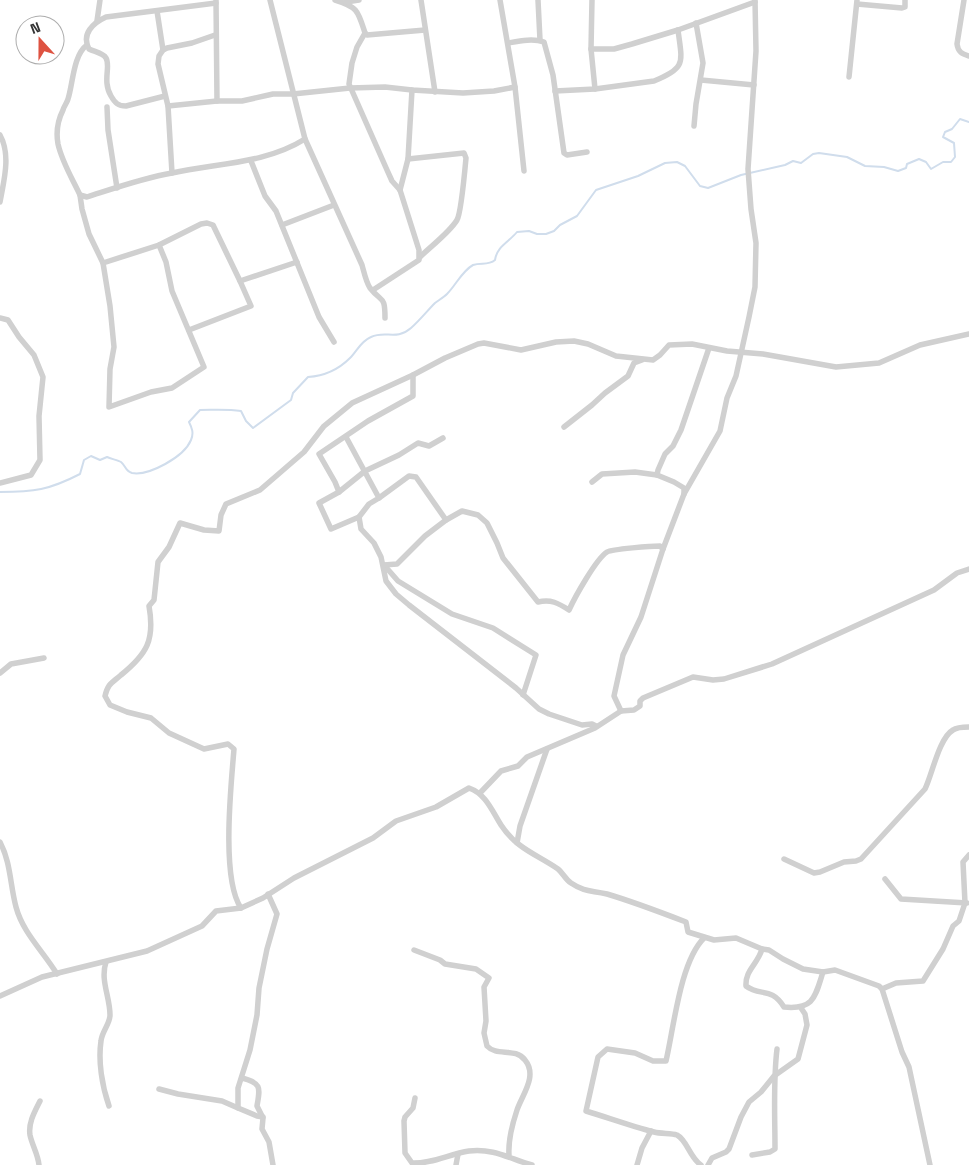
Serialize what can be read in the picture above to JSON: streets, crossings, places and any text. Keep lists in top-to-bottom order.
{
  "north": "top"
}
